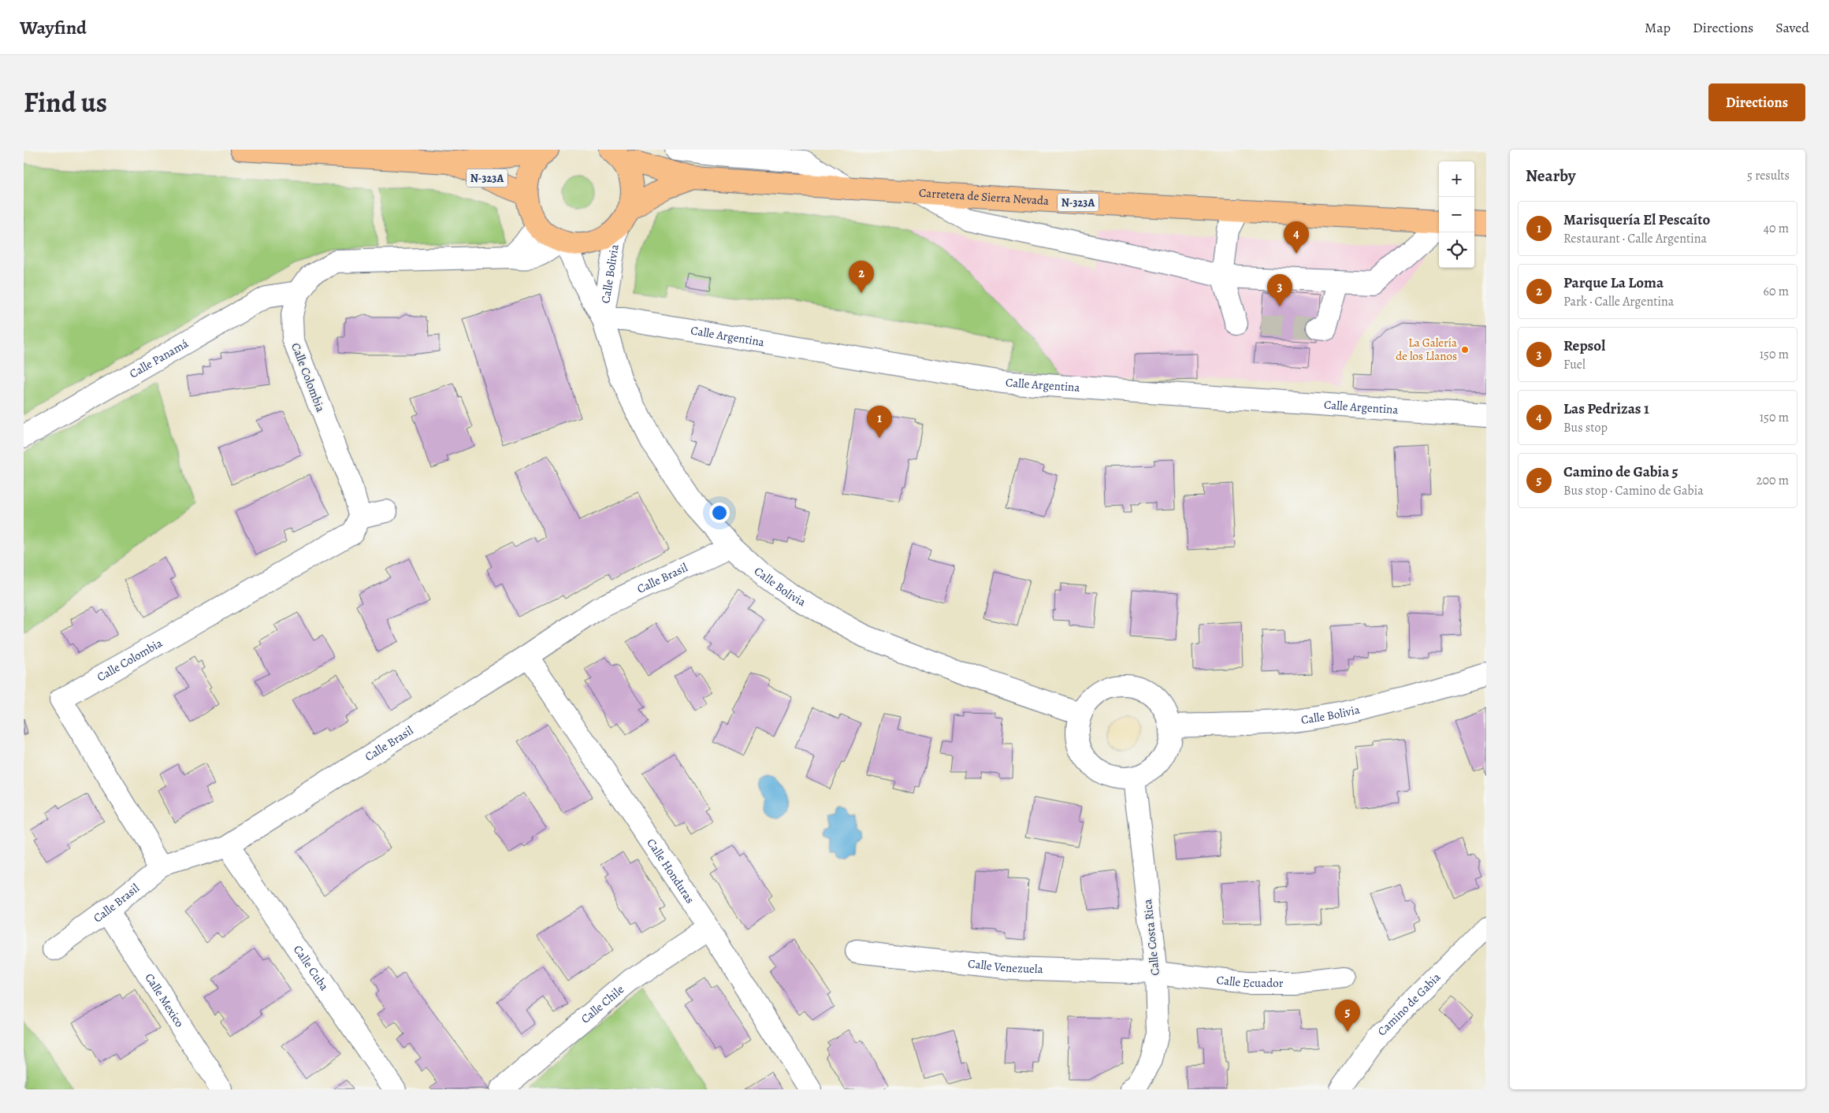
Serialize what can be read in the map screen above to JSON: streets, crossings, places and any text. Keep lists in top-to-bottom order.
{
  "streets": {
    "main road": ["N-323A", "Carretera de Sierra Nevada"],
    "street": [
      "Calle Bolivia",
      "Calle Argentina",
      "Calle Panamá",
      "Calle Colombia",
      "Calle Brasil",
      "Calle Honduras",
      "Calle Costa Rica",
      "Calle Venezuela",
      "Calle Cuba",
      "Calle Ecuador",
      "Calle Mexico",
      "Calle Chile",
      "Camino de Gabia"
    ]
  },
  "crossings": [
    ["N-323A", "Carretera de Sierra Nevada"],
    ["N-323A", "Calle Bolivia"],
    ["N-323A", "Calle Colombia"],
    ["Calle Bolivia", "Calle Argentina"],
    ["Calle Bolivia", "Calle Colombia"],
    ["Calle Bolivia", "Calle Brasil"],
    ["Calle Bolivia", "Calle Costa Rica"],
    ["Calle Panamá", "Calle Colombia"],
    ["Calle Colombia", "Calle Brasil"],
    ["Calle Brasil", "Calle Honduras"],
    ["Calle Brasil", "Calle Cuba"],
    ["Calle Brasil", "Calle Mexico"],
    ["Calle Honduras", "Calle Chile"],
    ["Calle Costa Rica", "Calle Venezuela"],
    ["Calle Costa Rica", "Calle Ecuador"],
    ["Calle Venezuela", "Calle Ecuador"]
  ],
  "places": ["La Galería de los Llanos"],
  "page": {
    "header": "Wayfind",
    "nav": ["Map", "Directions", "Saved"],
    "title": "Find us",
    "buttons": "Directions",
    "heading": ["Nearby", "5 results"],
    "map_buttons": ["+", "−"],
    "list": [
      {
        "mark": "1",
        "name": "Marisquería El Pescaíto",
        "note": "Restaurant · Calle Argentina",
        "value": "40 m"
      },
      {
        "mark": "2",
        "name": "Parque La Loma",
        "note": "Park · Calle Argentina",
        "value": "60 m"
      },
      {
        "mark": "3",
        "name": "Repsol",
        "note": "Fuel",
        "value": "150 m"
      },
      {
        "mark": "4",
        "name": "Las Pedrizas 1",
        "note": "Bus stop",
        "value": "150 m"
      },
      {
        "mark": "5",
        "name": "Camino de Gabia 5",
        "note": "Bus stop · Camino de Gabia",
        "value": "200 m"
      }
    ],
    "pins": [
      "4",
      "2",
      "3",
      "1",
      "5"
    ]
  }
}
